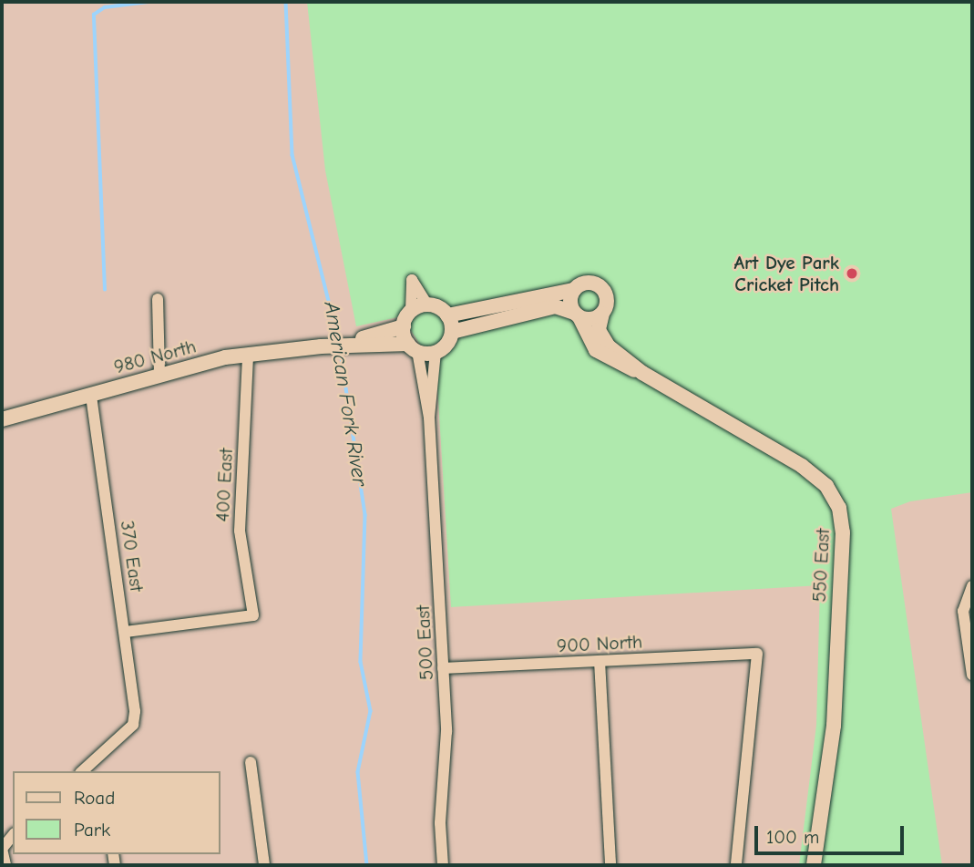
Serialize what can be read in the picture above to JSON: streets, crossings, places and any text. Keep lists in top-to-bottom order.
{
  "streets": {
    "street": [
      "980 North",
      "400 East",
      "370 East",
      "550 East",
      "500 East",
      "900 North"
    ]
  },
  "crossings": [
    ["980 North", "400 East"],
    ["980 North", "370 East"],
    ["980 North", "500 East"],
    ["400 East", "370 East"],
    ["500 East", "900 North"]
  ],
  "water": ["American Fork River"],
  "places": ["Art Dye Park Cricket Pitch"],
  "legend": ["Road", "Park"],
  "scale_bar": "100 m"
}
